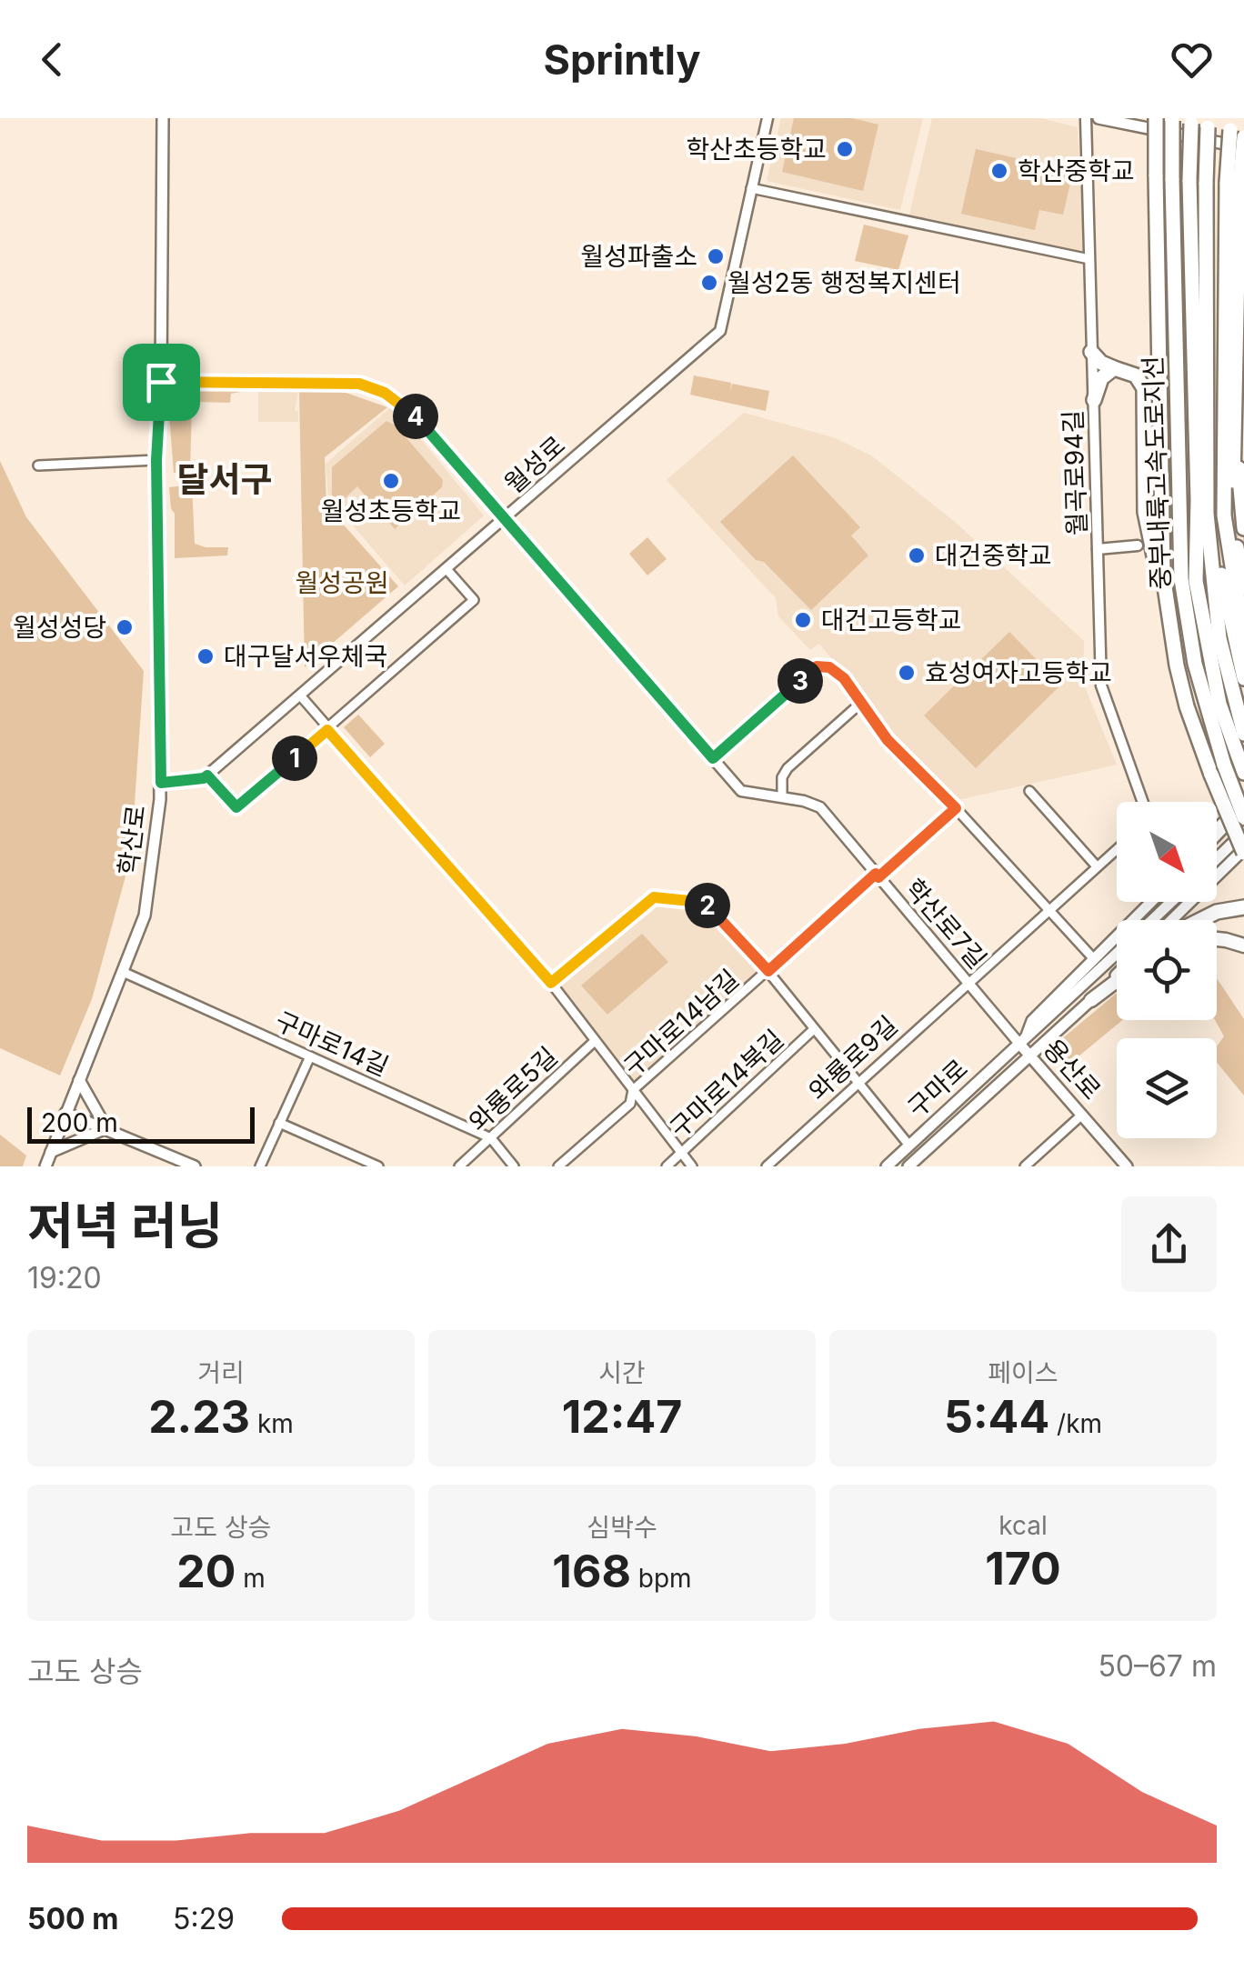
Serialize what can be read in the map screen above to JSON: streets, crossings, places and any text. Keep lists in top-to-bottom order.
{
  "streets": {
    "highway": ["중부내륙고속도로지선"],
    "main road": ["학산로", "용산로", "구마로"],
    "street": [
      "월성로",
      "월곡로94길",
      "학산로7길",
      "구마로14남길",
      "구마로14길",
      "와룡로9길",
      "구마로14북길",
      "와룡로5길"
    ]
  },
  "crossings": [
    ["월성로", "학산로7길"],
    ["학산로", "학산로7길"],
    ["학산로", "구마로14길"],
    ["학산로7길", "구마로14남길"],
    ["학산로7길", "와룡로9길"],
    ["학산로7길", "용산로"],
    ["학산로7길", "구마로"],
    ["구마로14길", "와룡로5길"],
    ["용산로", "구마로"]
  ],
  "districts": ["달서구"],
  "parks": ["월성공원"],
  "places": [
    "학산초등학교",
    "학산중학교",
    "월성파출소",
    "월성2동 행정복지센터",
    "월성초등학교",
    "대건중학교",
    "대건고등학교",
    "월성성당",
    "대구달서우체국",
    "효성여자고등학교"
  ],
  "scale_bar": "200 m",
  "north": "bottom right",
  "page": {
    "header": "Sprintly",
    "pins": [
      "4",
      "3",
      "1",
      "2"
    ],
    "scale": "200 m",
    "heading": ["저녁 러닝", "19:20"],
    "stats": [
      ["거리", "2.23 km"],
      ["시간", "12:47"],
      ["페이스", "5:44 /km"],
      ["고도 상승", "20 m"],
      ["심박수", "168 bpm"],
      ["kcal", "170"]
    ],
    "chart": ["고도 상승", "50–67 m"],
    "list": [
      {
        "name": "500 m",
        "note": "5:29"
      }
    ]
  }
}
